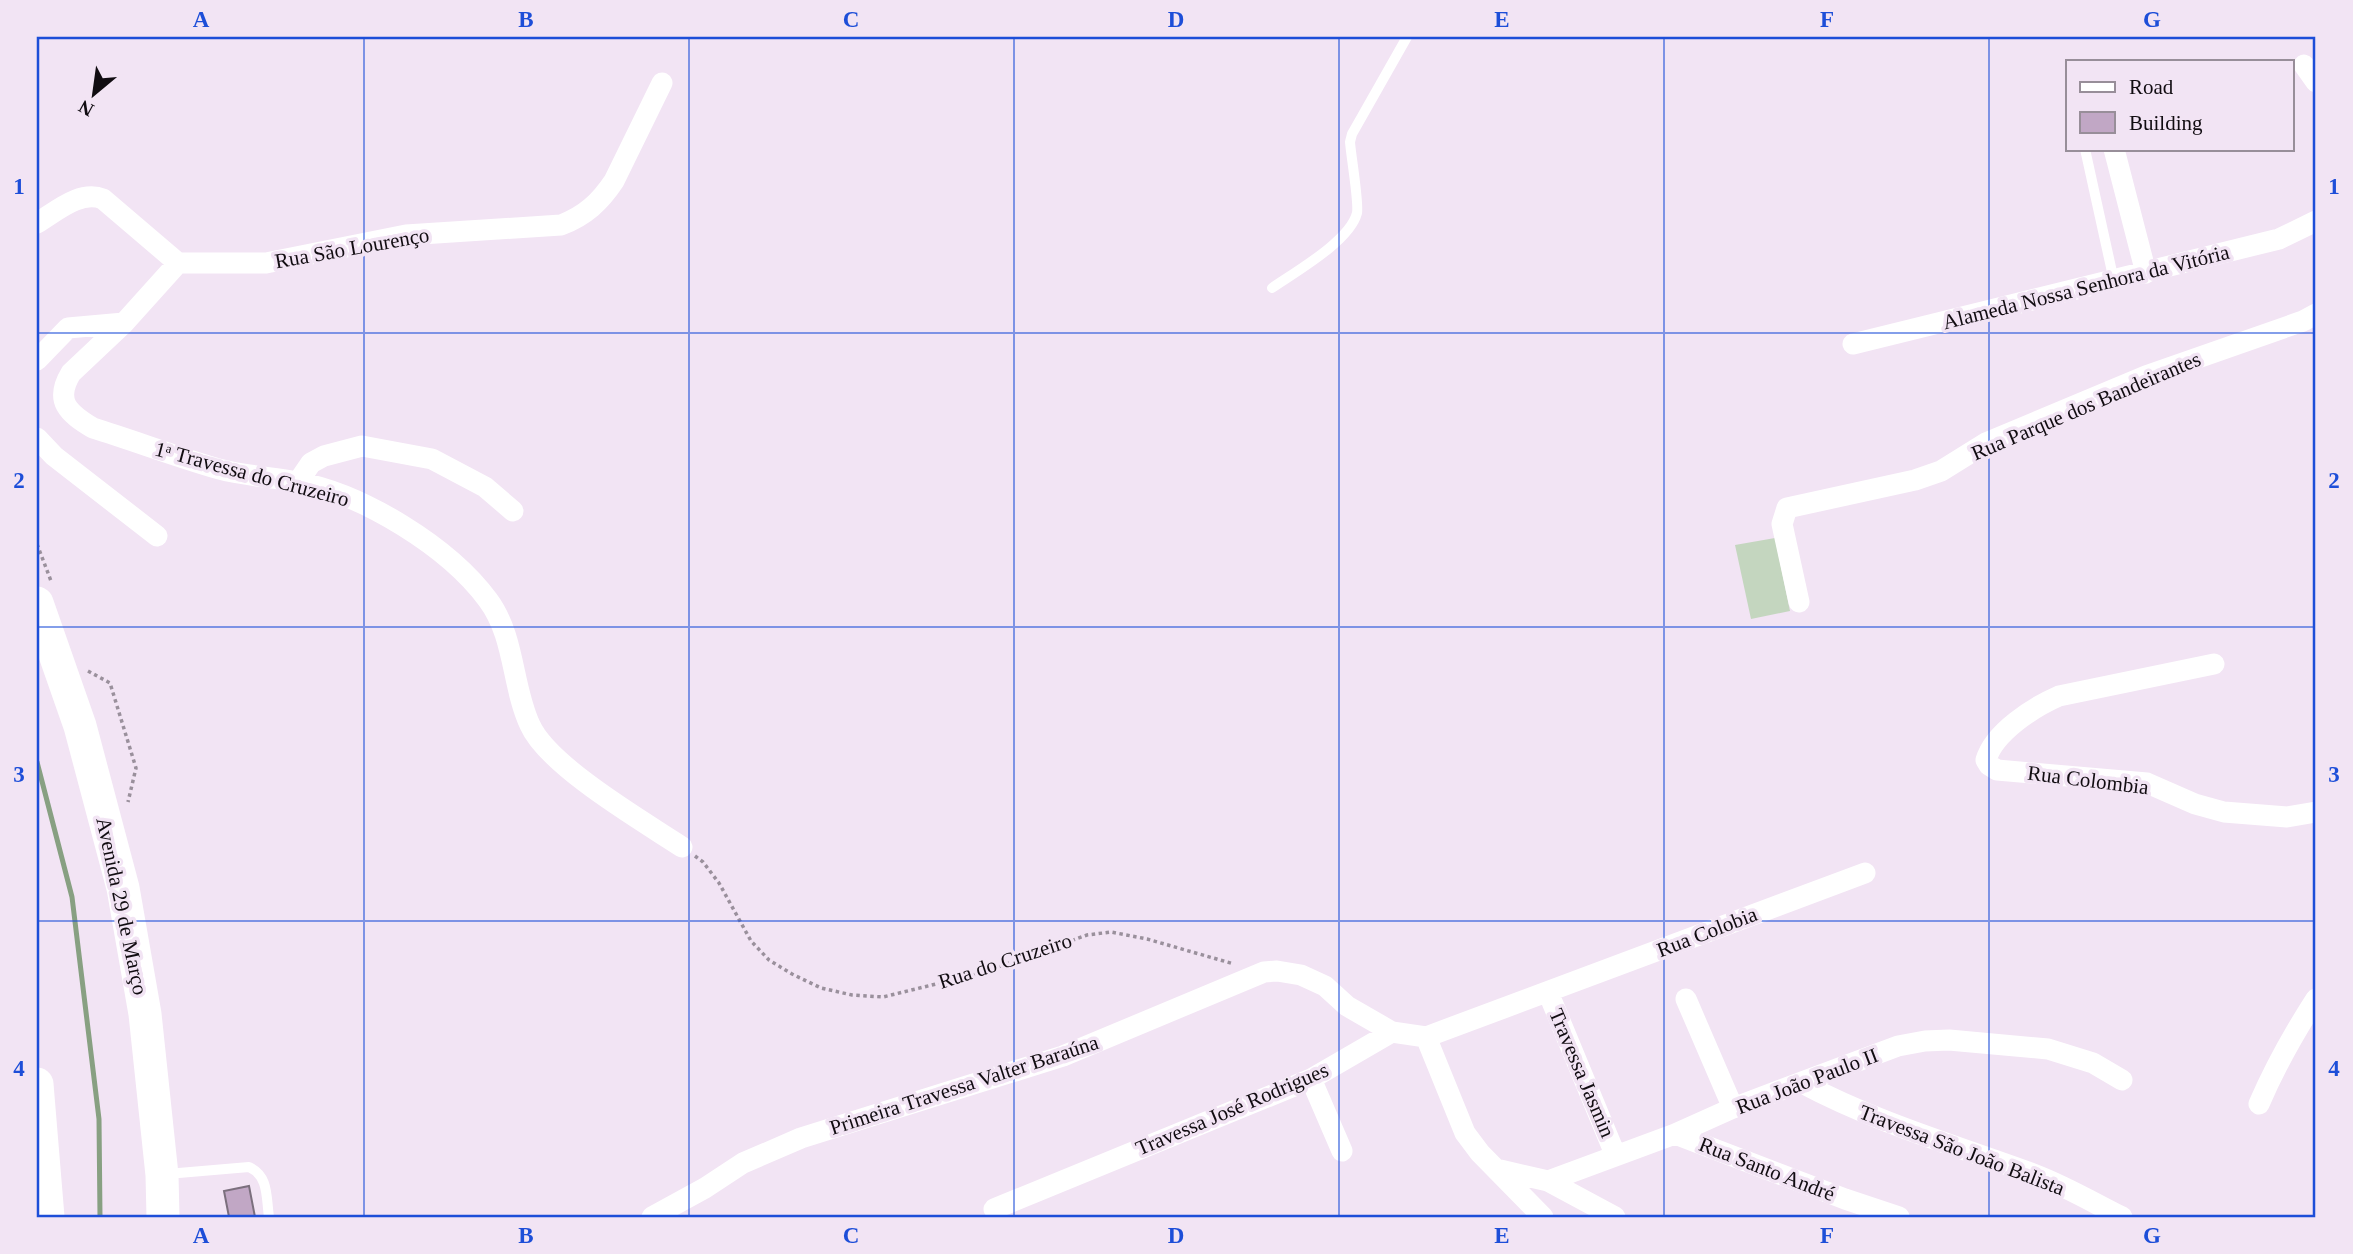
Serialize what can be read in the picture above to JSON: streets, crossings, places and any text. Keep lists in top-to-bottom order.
{
  "streets": {
    "main road": ["Avenida 29 de Março"],
    "street": [
      "Rua São Lourenço",
      "Alameda Nossa Senhora da Vitória",
      "Rua Parque dos Bandeirantes",
      "1ᵃ Travessa do Cruzeiro",
      "Rua Colombia",
      "Rua Colobia",
      "Travessa Jasmin",
      "Rua João Paulo II",
      "Primeira Travessa Valter Baraúna",
      "Travessa José Rodrigues",
      "Travessa São João Balista",
      "Rua Santo André"
    ],
    "path": ["Rua do Cruzeiro"]
  },
  "crossings": [
    ["1ᵃ Travessa do Cruzeiro", "Rua do Cruzeiro"],
    ["Rua Colobia", "Travessa Jasmin"],
    ["Rua do Cruzeiro", "Primeira Travessa Valter Baraúna"],
    ["Travessa Jasmin", "Rua João Paulo II"],
    ["Rua João Paulo II", "Travessa São João Balista"],
    ["Rua João Paulo II", "Rua Santo André"],
    ["Primeira Travessa Valter Baraúna", "Travessa José Rodrigues"]
  ],
  "legend": ["Road", "Building"],
  "north": "bottom left",
  "grid": {
    "columns": [
      "A",
      "B",
      "C",
      "D",
      "E",
      "F",
      "G"
    ],
    "rows": [
      "1",
      "2",
      "3",
      "4"
    ]
  }
}
